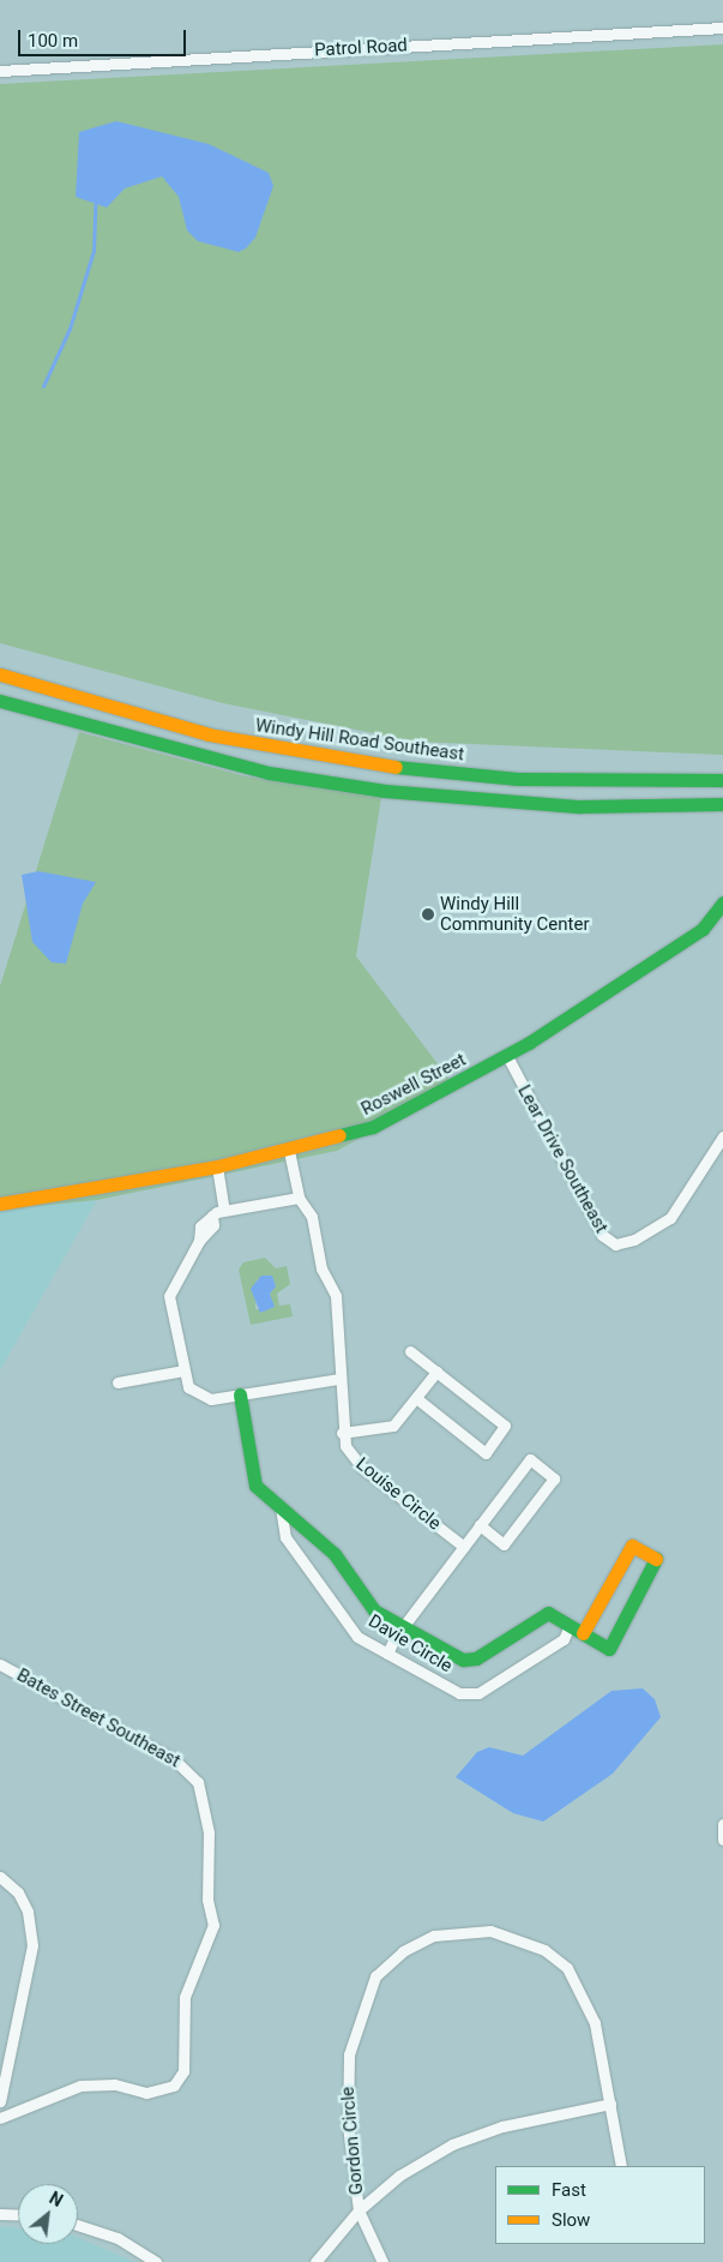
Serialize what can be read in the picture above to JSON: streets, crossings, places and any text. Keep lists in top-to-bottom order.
{
  "streets": {
    "street": [
      "Patrol Road",
      "Windy Hill Road Southeast",
      "Roswell Street",
      "Lear Drive Southeast",
      "Louise Circle",
      "Davie Circle",
      "Bates Street Southeast",
      "Gordon Circle"
    ]
  },
  "crossings": [
    ["Roswell Street", "Lear Drive Southeast"]
  ],
  "places": ["Windy Hill Community Center"],
  "legend": ["Fast", "Slow"],
  "scale_bar": "100 m",
  "north": "top right"
}
